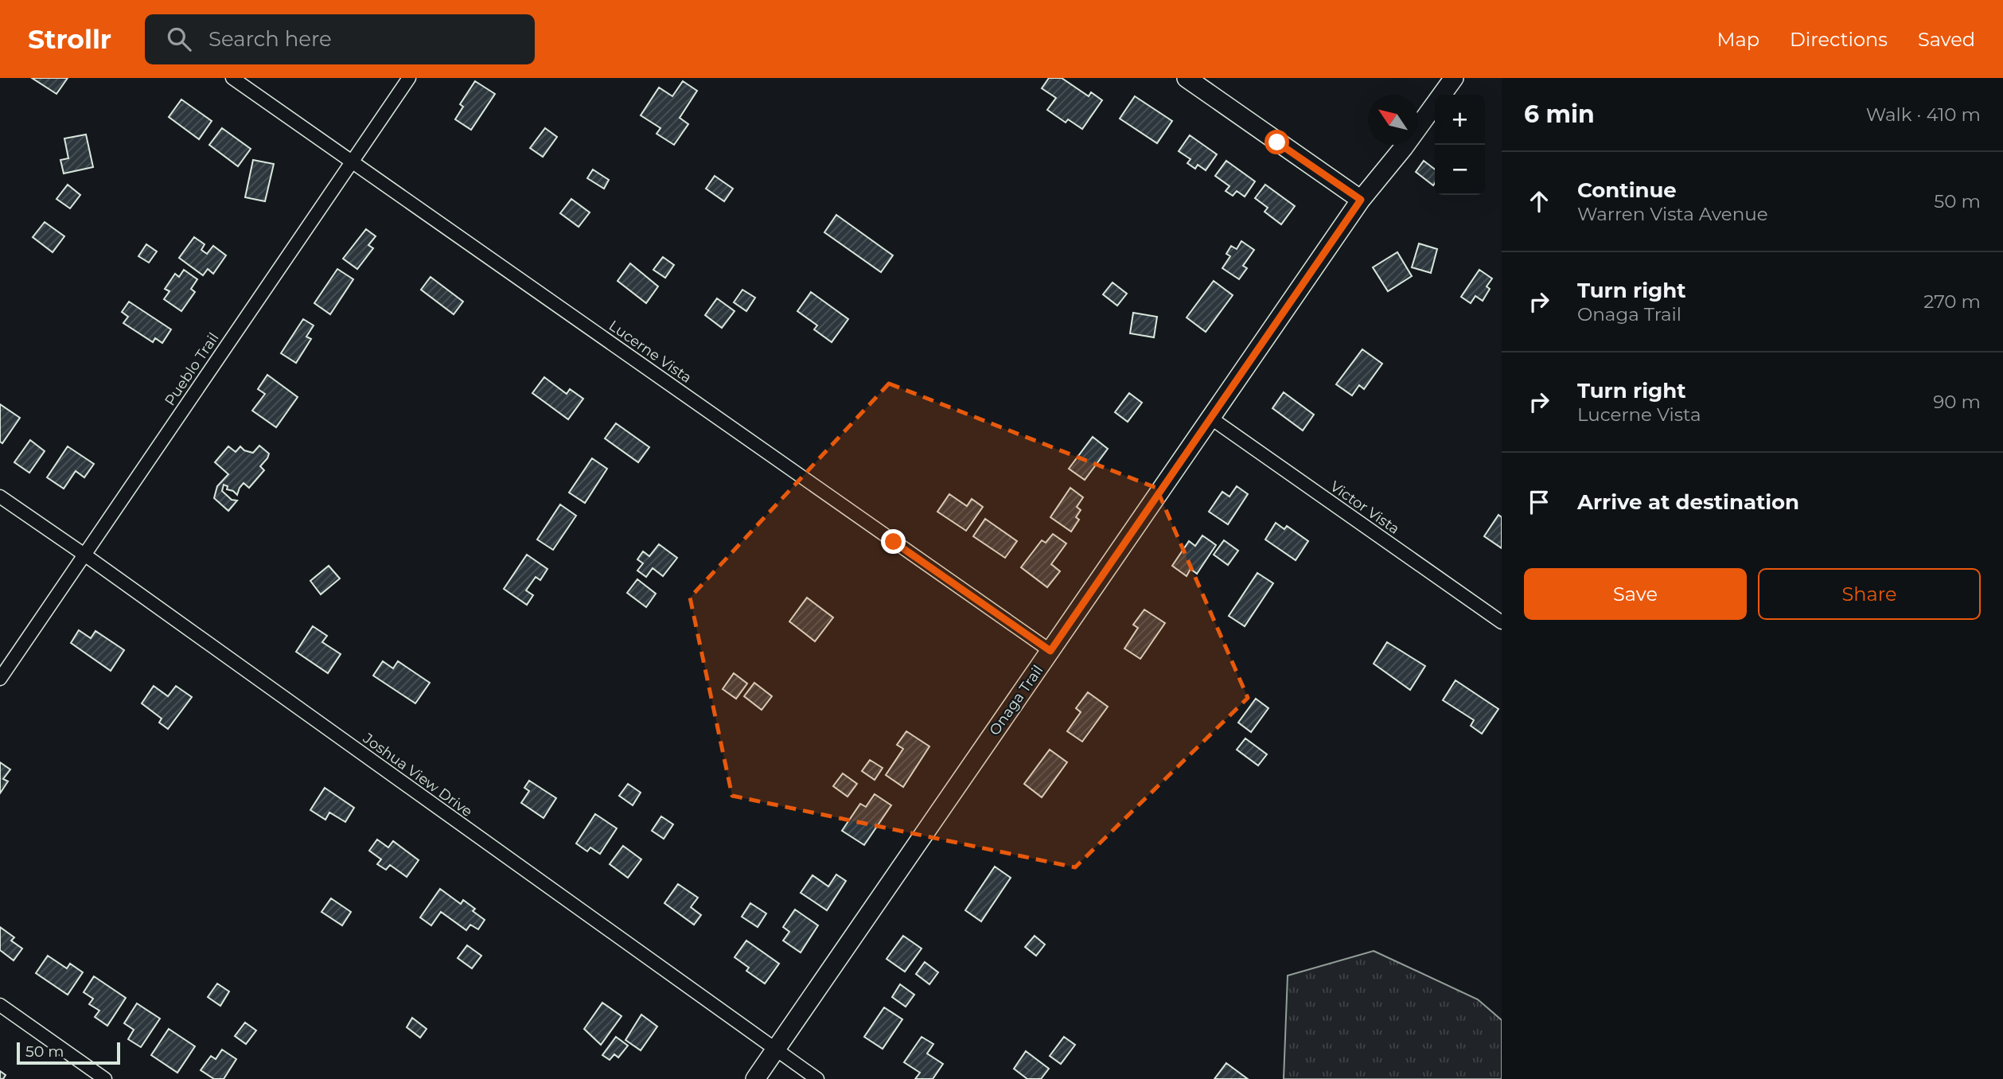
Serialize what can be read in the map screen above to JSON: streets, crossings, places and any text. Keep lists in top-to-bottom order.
{
  "streets": {
    "street": [
      "Lucerne Vista",
      "Pueblo Trail",
      "Victor Vista",
      "Onaga Trail",
      "Joshua View Drive"
    ]
  },
  "crossings": [
    ["Lucerne Vista", "Pueblo Trail"],
    ["Lucerne Vista", "Onaga Trail"],
    ["Pueblo Trail", "Joshua View Drive"],
    ["Victor Vista", "Onaga Trail"],
    ["Onaga Trail", "Joshua View Drive"]
  ],
  "scale_bar": "50 m",
  "north": "top left",
  "page": {
    "header": "Strollr",
    "search": "Search here",
    "nav": ["Map", "Directions", "Saved"],
    "heading": ["6 min", "Walk · 410 m"],
    "map_buttons": ["+", "−"],
    "list": [
      ["Continue", "Warren Vista Avenue", "50 m"],
      ["Turn right", "Onaga Trail", "270 m"],
      ["Turn right", "Lucerne Vista", "90 m"],
      "Arrive at destination"
    ],
    "buttons": ["Save", "Share"],
    "scale": "50 m"
  }
}
